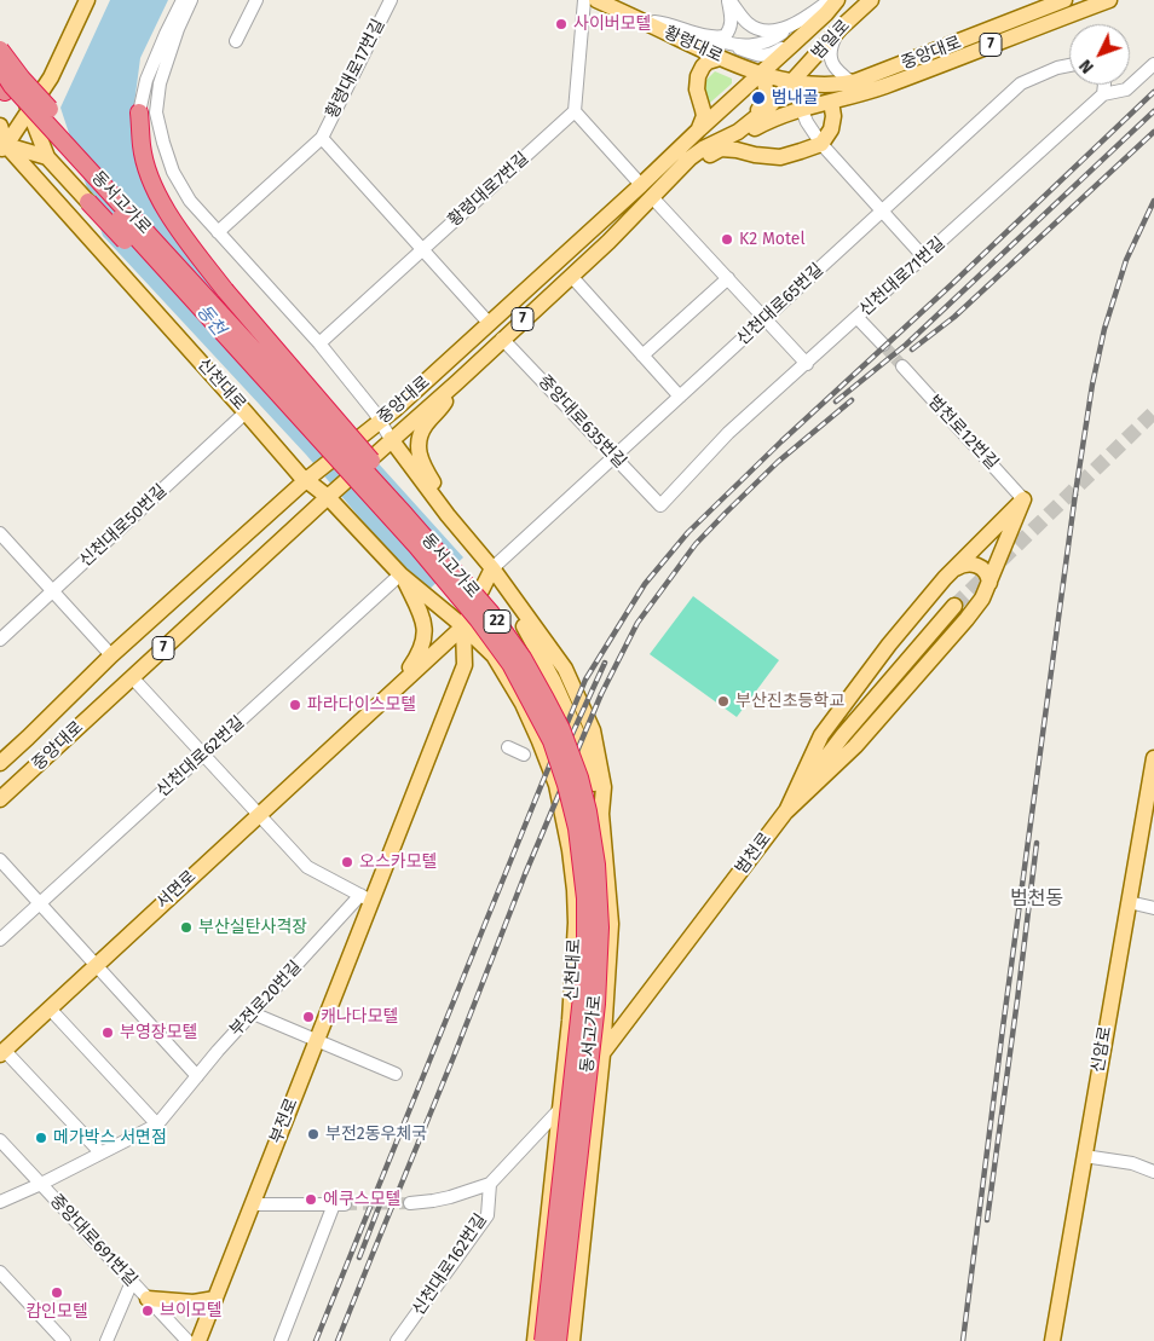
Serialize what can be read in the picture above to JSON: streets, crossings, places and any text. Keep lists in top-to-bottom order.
{
  "streets": {
    "highway": ["동서고가로", "22"],
    "main road": [
      "범일로",
      "황령대로",
      "7",
      "중앙대로",
      "신천대로",
      "범천로",
      "서면로",
      "신암로",
      "부전로"
    ],
    "street": [
      "황령대로17번길",
      "황령대로7번길",
      "신천대로71번길",
      "신천대로65번길",
      "중앙대로635번길",
      "범천로12번길",
      "신천대로50번길",
      "신천대로62번길",
      "부전로20번길",
      "중앙대로691번길",
      "신천대로162번길"
    ]
  },
  "crossings": [
    ["범일로", "황령대로"],
    ["범일로", "중앙대로"],
    ["황령대로", "중앙대로"],
    ["중앙대로", "황령대로17번길"],
    ["중앙대로", "신천대로"],
    ["중앙대로", "중앙대로635번길"],
    ["황령대로17번길", "황령대로7번길"],
    ["신천대로71번길", "중앙대로635번길"],
    ["신천대로65번길", "신천대로"],
    ["신천대로65번길", "중앙대로635번길"],
    ["신천대로", "신천대로50번길"],
    ["신천대로", "신천대로62번길"],
    ["신천대로", "범천로"],
    ["신천대로", "서면로"],
    ["신천대로", "부전로"],
    ["신천대로62번길", "서면로"],
    ["서면로", "부전로"],
    ["부전로20번길", "부전로"],
    ["부전로20번길", "중앙대로691번길"]
  ],
  "districts": ["범천동"],
  "water": ["동천"],
  "places": [
    "사이버모텔",
    "범내골",
    "K2 Motel",
    "부산진초등학교",
    "파라다이스모텔",
    "오스카모텔",
    "부산실탄사격장",
    "캐나다모텔",
    "부영장모텔",
    "부전2동우체국",
    "메가박스 서면점",
    "에쿠스모텔",
    "캄인모텔",
    "브이모텔"
  ],
  "north": "bottom left"
}
